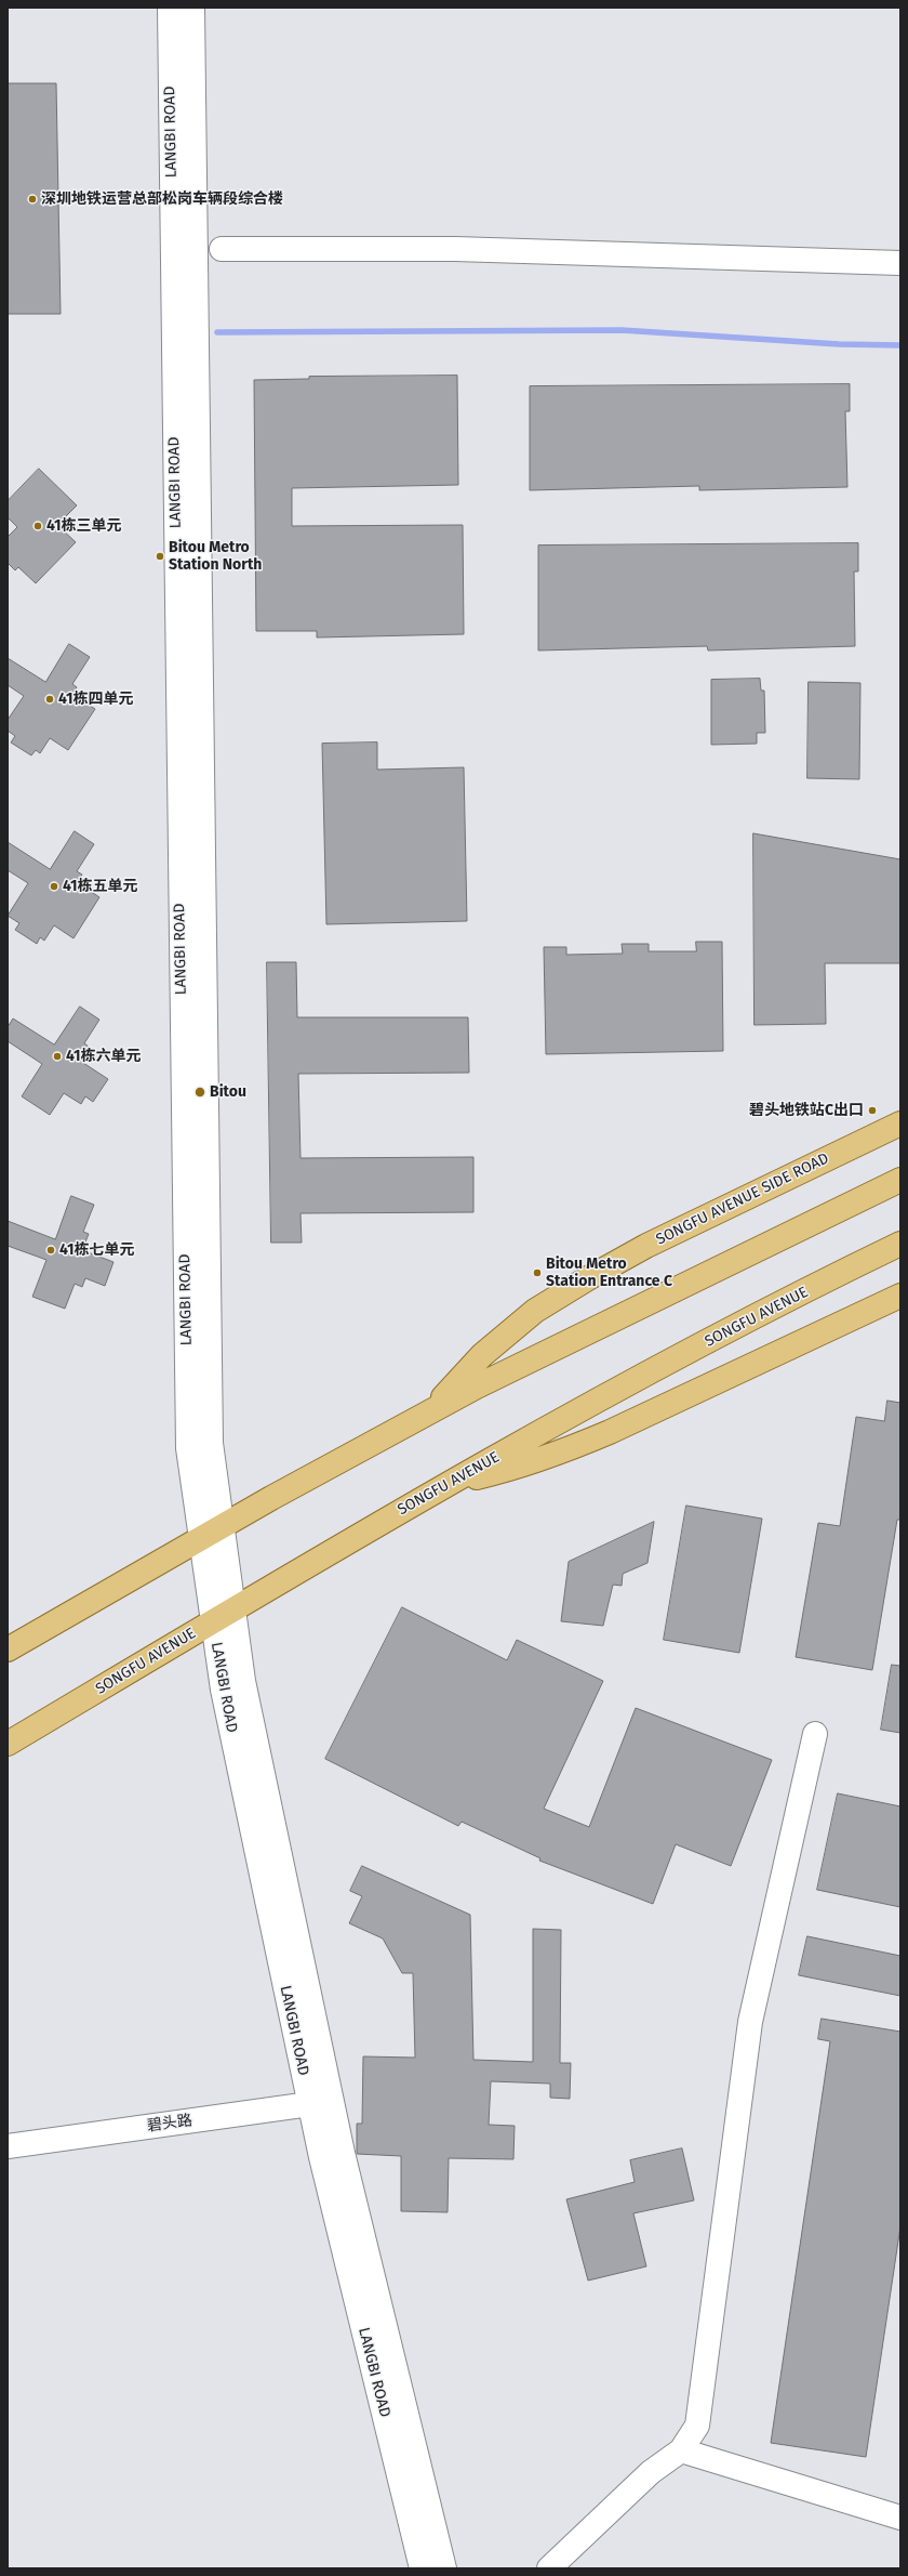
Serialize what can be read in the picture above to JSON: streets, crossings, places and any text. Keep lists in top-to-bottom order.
{
  "streets": {
    "main road": ["SONGFU AVENUE SIDE ROAD", "SONGFU AVENUE"],
    "street": ["LANGBI ROAD", "碧头路"]
  },
  "crossings": [
    ["LANGBI ROAD", "SONGFU AVENUE"],
    ["LANGBI ROAD", "碧头路"]
  ],
  "places": [
    "深圳地铁运营总部松岗车辆段综合楼",
    "41栋三单元",
    "Bitou Metro Station North",
    "41栋四单元",
    "41栋五单元",
    "41栋六单元",
    "Bitou",
    "碧头地铁站C出口",
    "41栋七单元",
    "Bitou Metro Station Entrance C"
  ]
}
